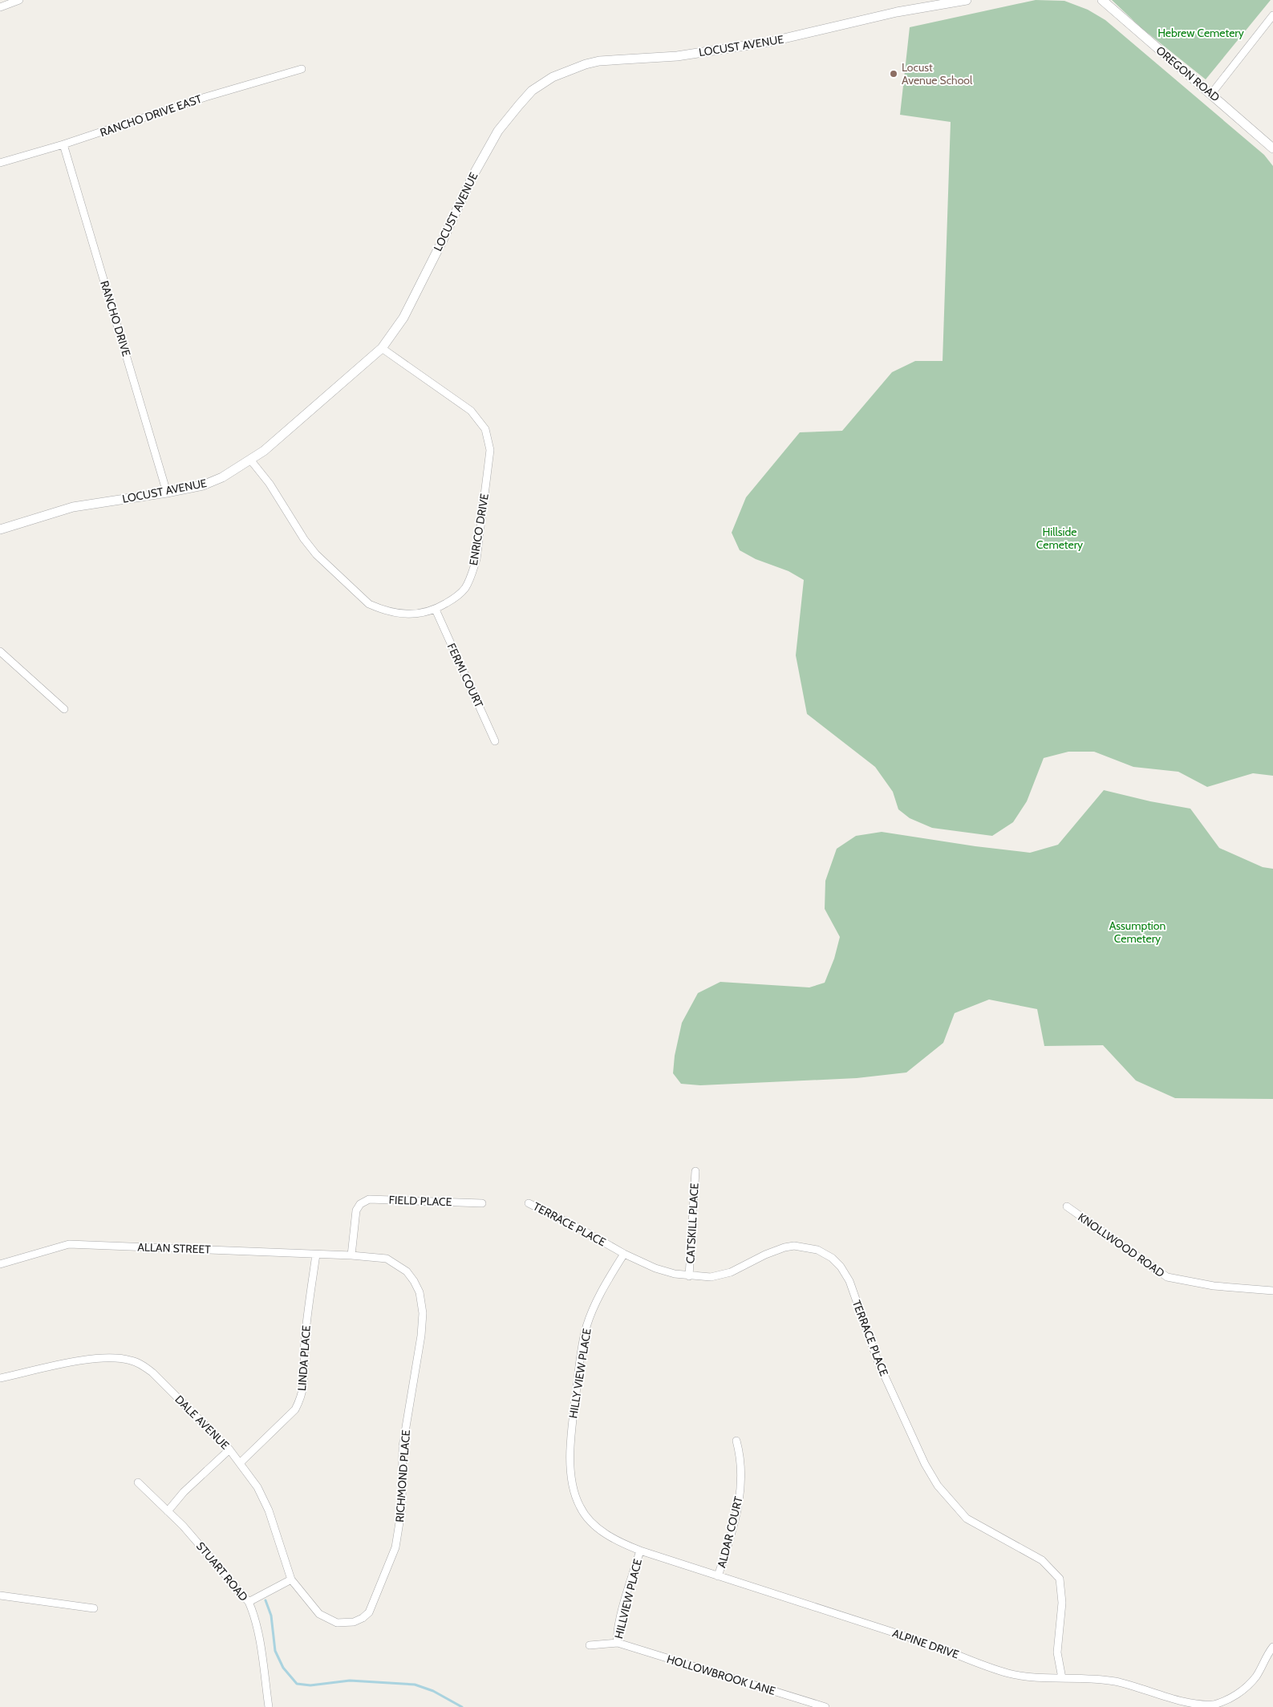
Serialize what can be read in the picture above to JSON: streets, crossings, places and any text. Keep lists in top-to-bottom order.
{
  "streets": {
    "street": [
      "LOCUST AVENUE",
      "OREGON ROAD",
      "RANCHO DRIVE EAST",
      "RANCHO DRIVE",
      "ENRICO DRIVE",
      "FERMI COURT",
      "FIELD PLACE",
      "CATSKILL PLACE",
      "TERRACE PLACE",
      "KNOLLWOOD ROAD",
      "ALLAN STREET",
      "LINDA PLACE",
      "HILLY VIEW PLACE",
      "DALE AVENUE",
      "RICHMOND PLACE",
      "ALDAR COURT",
      "STUART ROAD",
      "HILLVIEW PLACE",
      "ALPINE DRIVE",
      "HOLLOWBROOK LANE"
    ]
  },
  "crossings": [
    ["LOCUST AVENUE", "RANCHO DRIVE"],
    ["LOCUST AVENUE", "ENRICO DRIVE"],
    ["RANCHO DRIVE EAST", "RANCHO DRIVE"],
    ["ENRICO DRIVE", "FERMI COURT"],
    ["FIELD PLACE", "ALLAN STREET"],
    ["FIELD PLACE", "RICHMOND PLACE"],
    ["CATSKILL PLACE", "TERRACE PLACE"],
    ["TERRACE PLACE", "HILLY VIEW PLACE"],
    ["TERRACE PLACE", "ALPINE DRIVE"],
    ["ALLAN STREET", "LINDA PLACE"],
    ["ALLAN STREET", "RICHMOND PLACE"],
    ["LINDA PLACE", "DALE AVENUE"],
    ["HILLY VIEW PLACE", "ALPINE DRIVE"],
    ["DALE AVENUE", "RICHMOND PLACE"],
    ["ALDAR COURT", "ALPINE DRIVE"],
    ["HILLVIEW PLACE", "ALPINE DRIVE"],
    ["HILLVIEW PLACE", "HOLLOWBROOK LANE"]
  ],
  "parks": ["Hebrew Cemetery", "Hillside Cemetery", "Assumption Cemetery"],
  "places": ["Locust Avenue School"]
}
